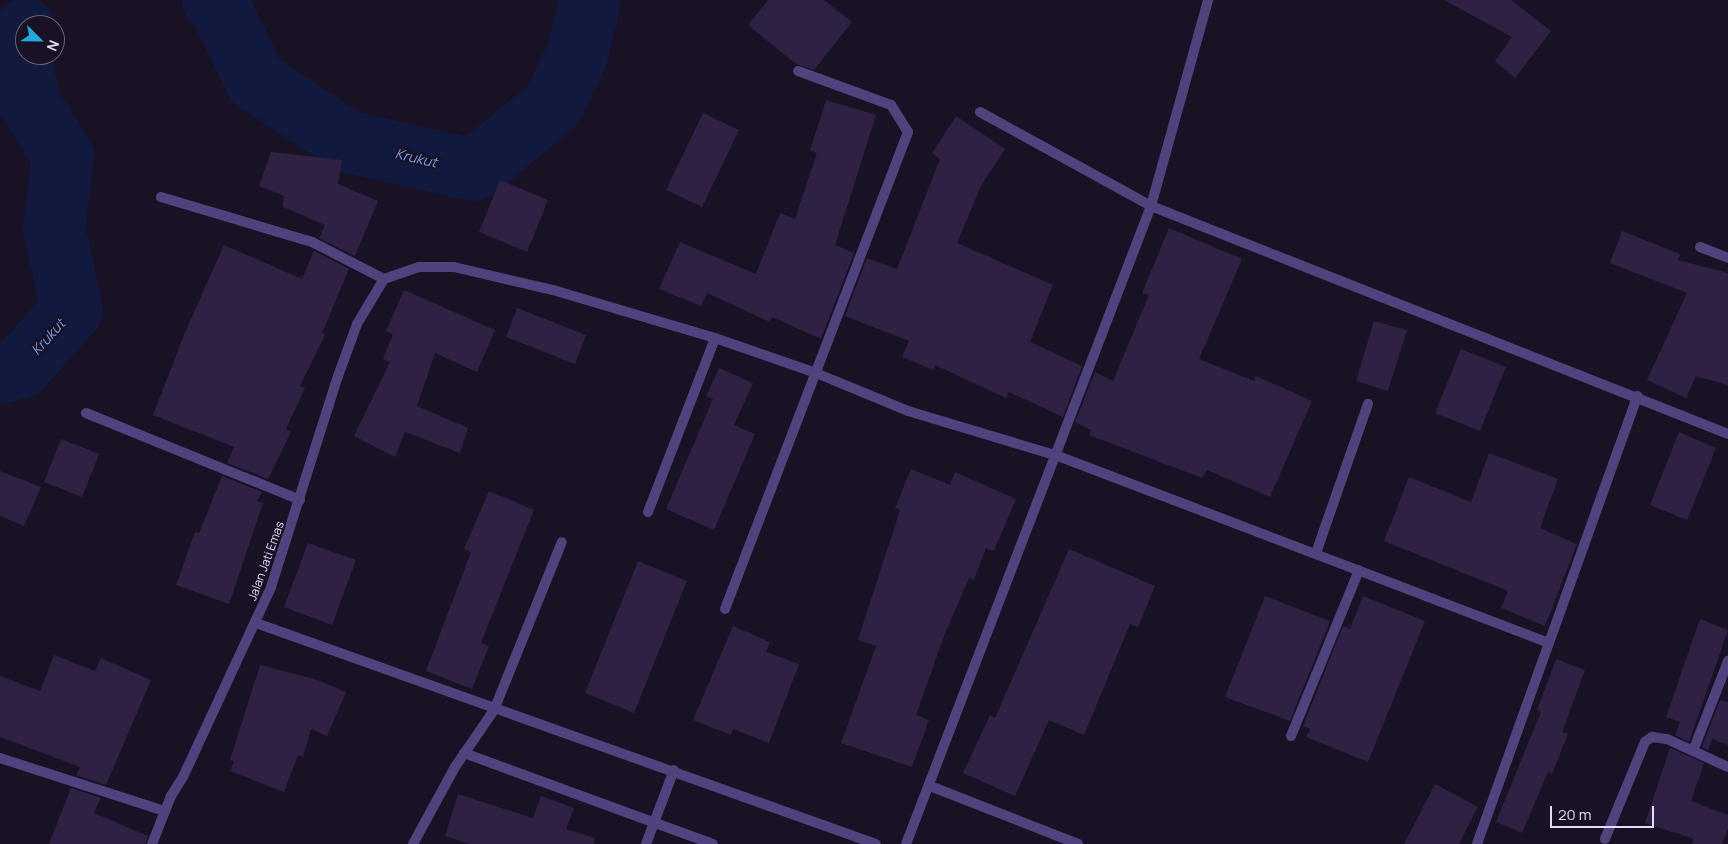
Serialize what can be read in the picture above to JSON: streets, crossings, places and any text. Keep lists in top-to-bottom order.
{
  "streets": {
    "street": ["Jalan Jati Emas"]
  },
  "water": ["Krukut"],
  "scale_bar": "20 m",
  "north": "bottom right"
}
